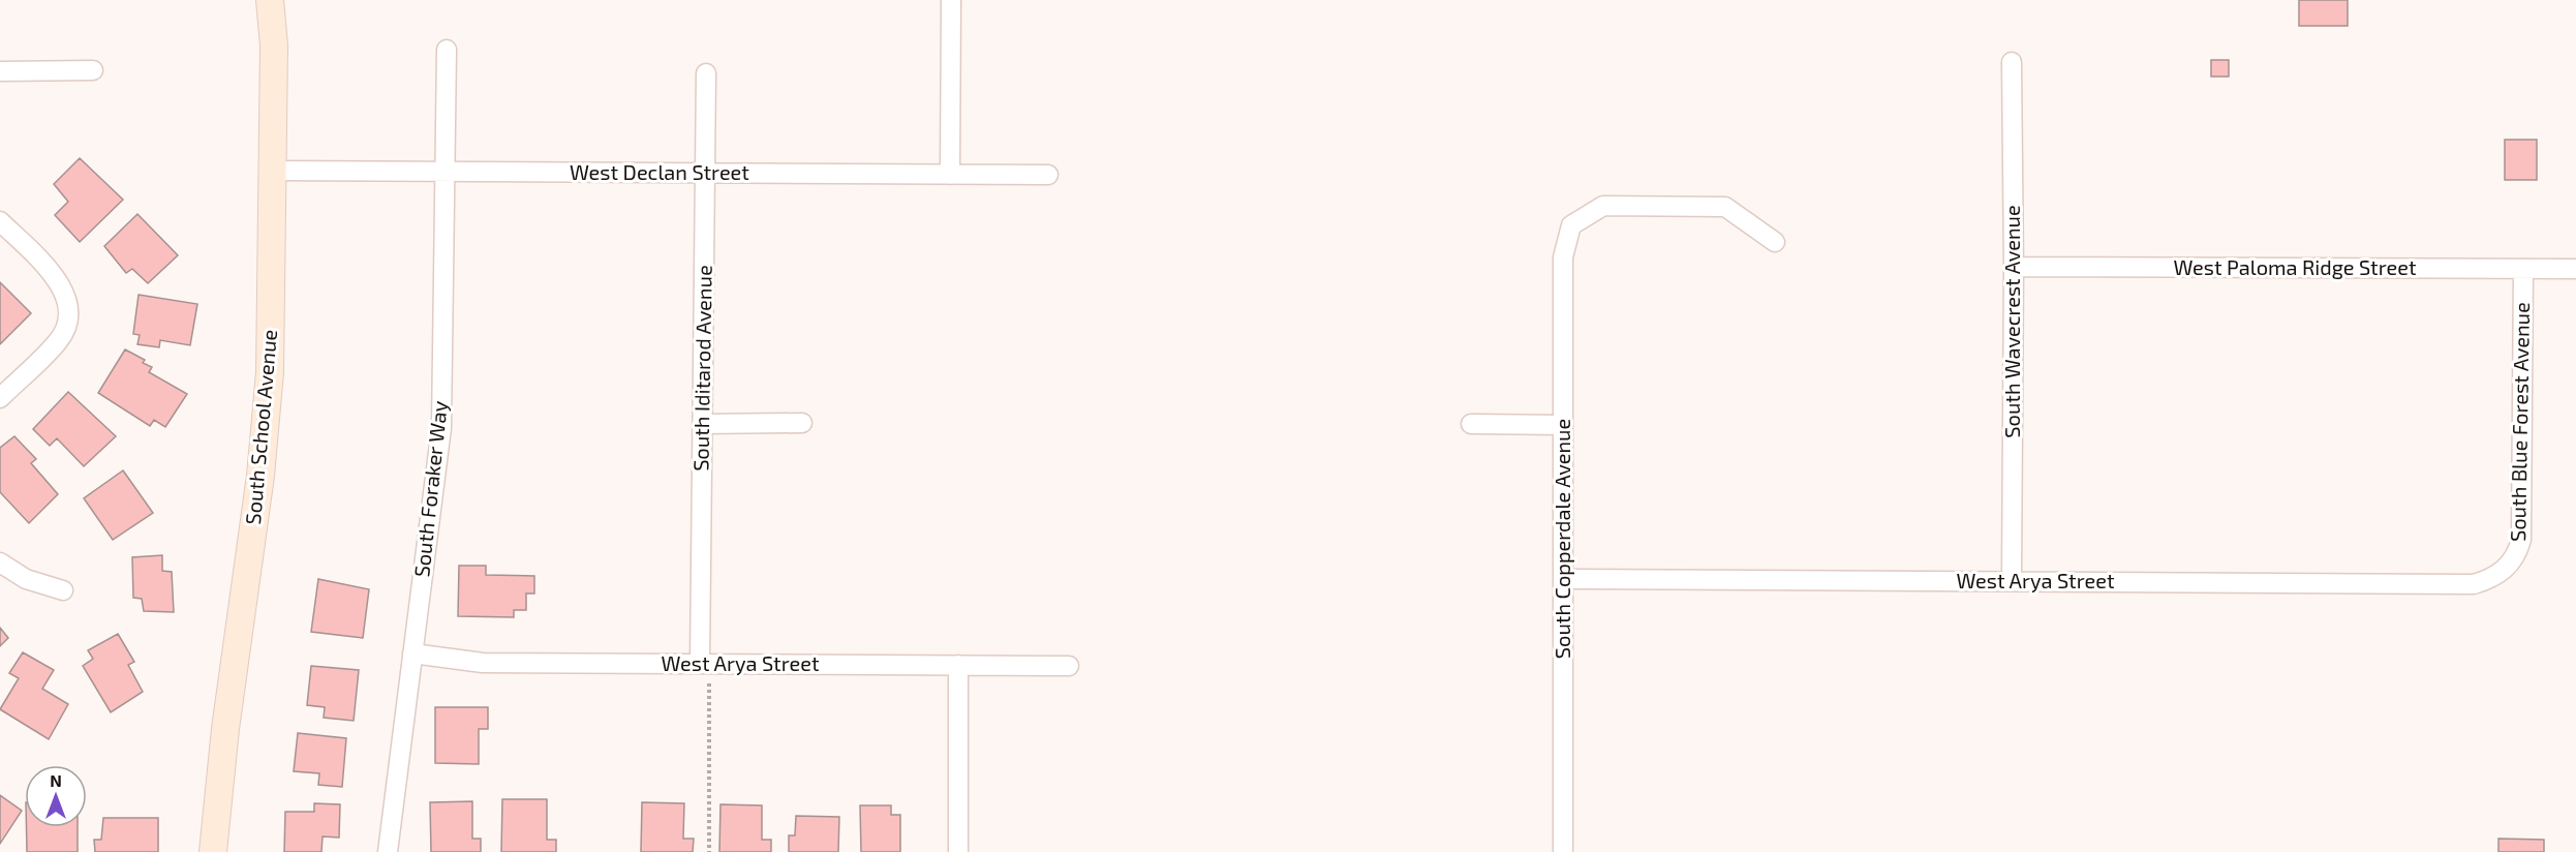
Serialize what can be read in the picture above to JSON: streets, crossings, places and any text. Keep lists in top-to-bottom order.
{
  "streets": {
    "street": [
      "West Declan Street",
      "West Paloma Ridge Street",
      "South Wavecrest Avenue",
      "South Iditarod Avenue",
      "South Blue Forest Avenue",
      "South School Avenue",
      "South Foraker Way",
      "South Copperdale Avenue",
      "West Arya Street"
    ]
  },
  "crossings": [
    ["West Declan Street", "South Iditarod Avenue"],
    ["West Declan Street", "South School Avenue"],
    ["West Declan Street", "South Foraker Way"],
    ["West Paloma Ridge Street", "South Wavecrest Avenue"],
    ["West Paloma Ridge Street", "South Blue Forest Avenue"],
    ["South Wavecrest Avenue", "West Arya Street"],
    ["South Iditarod Avenue", "West Arya Street"],
    ["South Blue Forest Avenue", "West Arya Street"],
    ["South Foraker Way", "West Arya Street"],
    ["South Copperdale Avenue", "West Arya Street"]
  ],
  "north": "top"
}
